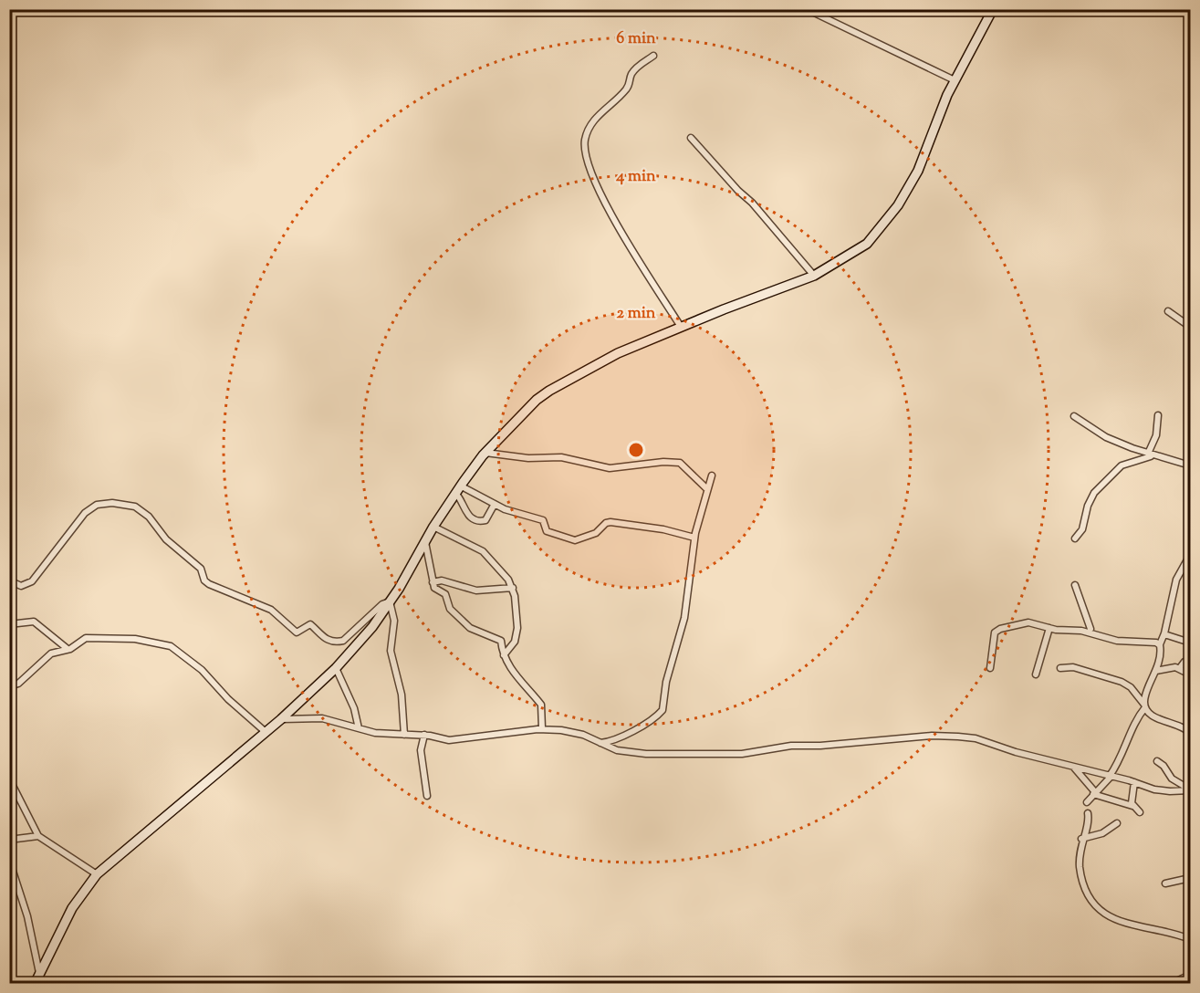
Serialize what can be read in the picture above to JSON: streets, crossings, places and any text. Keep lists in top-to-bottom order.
{
  "rings": ["6 min", "4 min", "2 min"]
}
